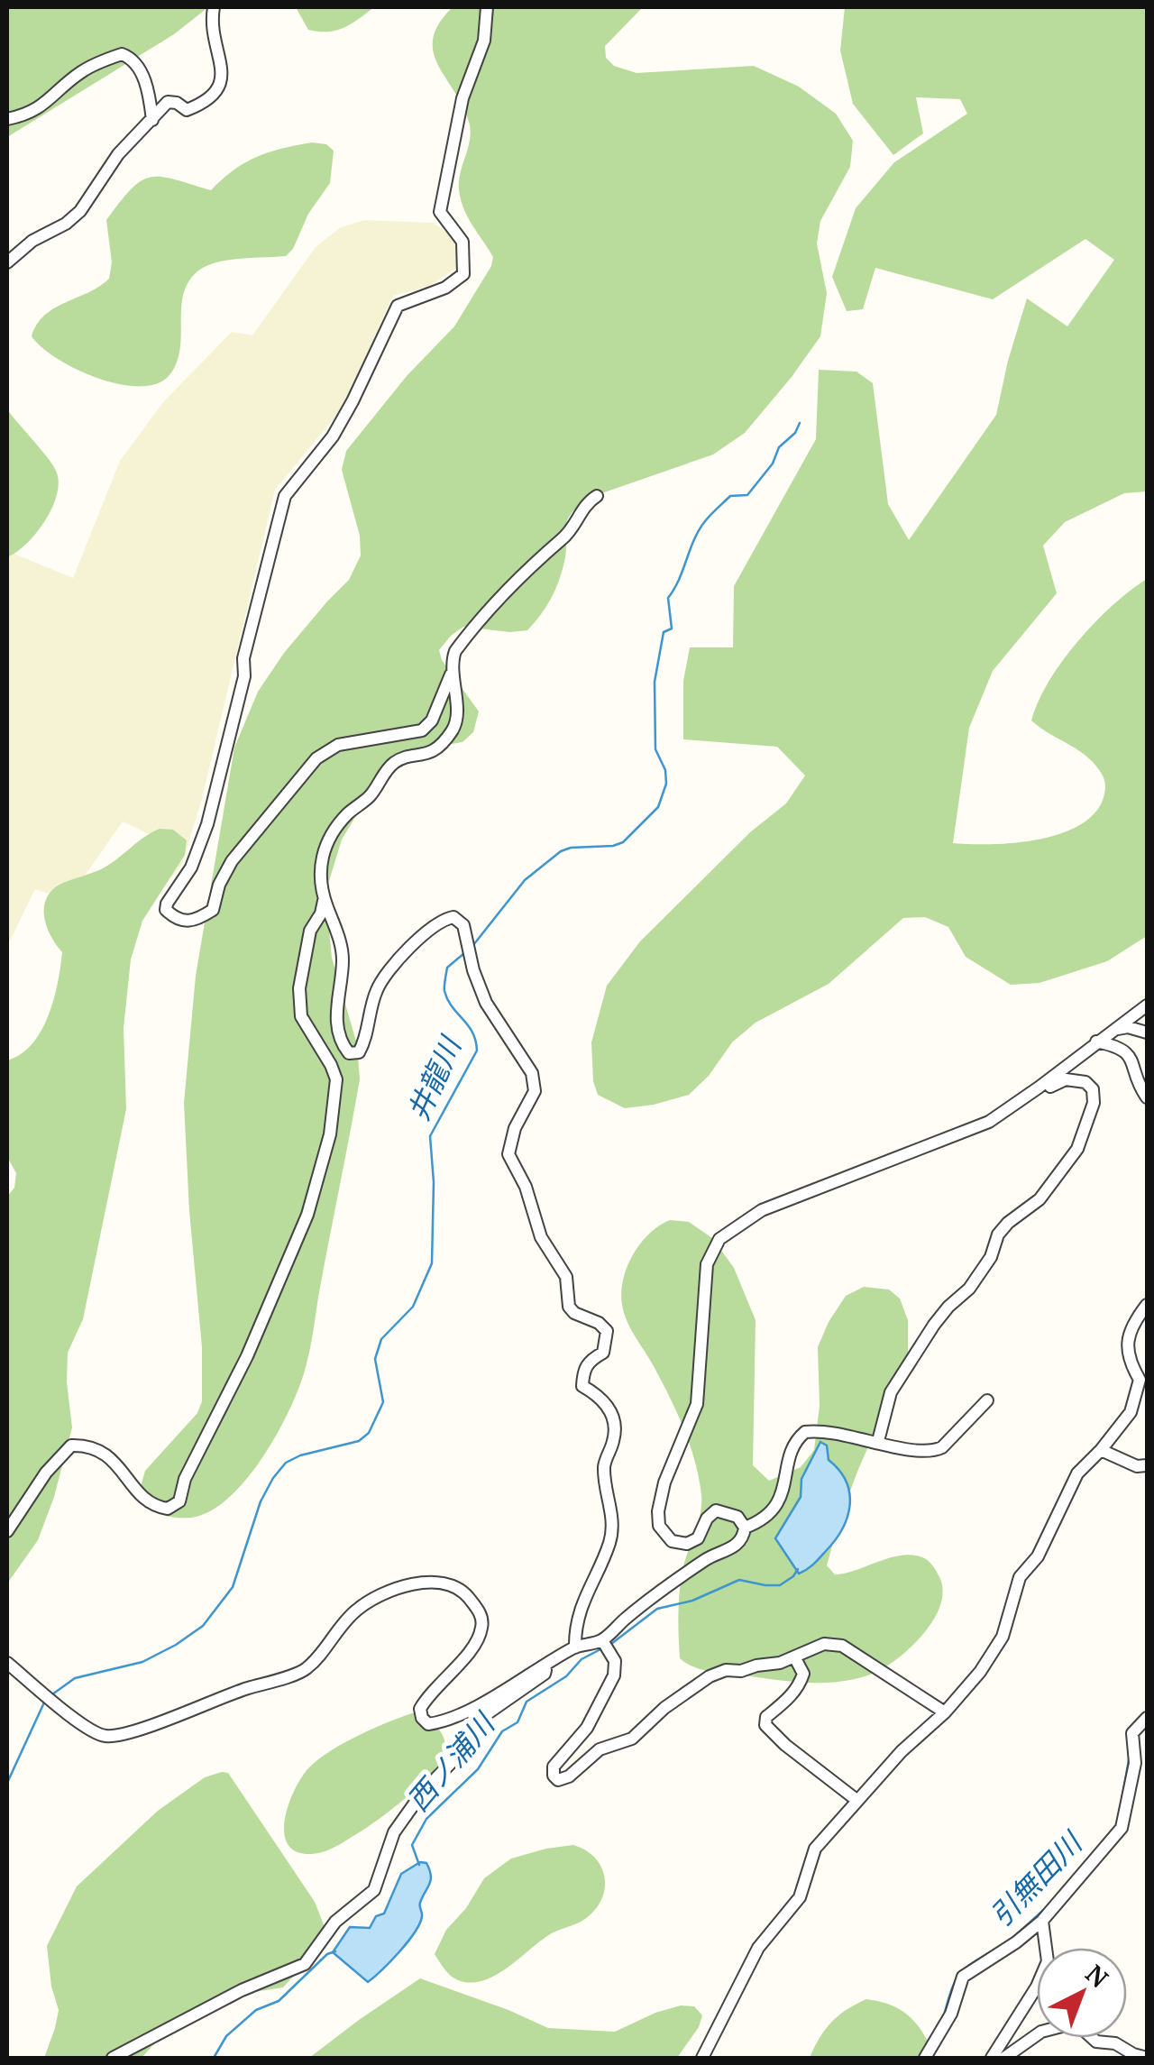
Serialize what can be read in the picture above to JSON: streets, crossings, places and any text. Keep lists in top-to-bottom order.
{
  "water": ["井龍川", "西ノ浦川", "引無田川"],
  "north": "top right"
}
